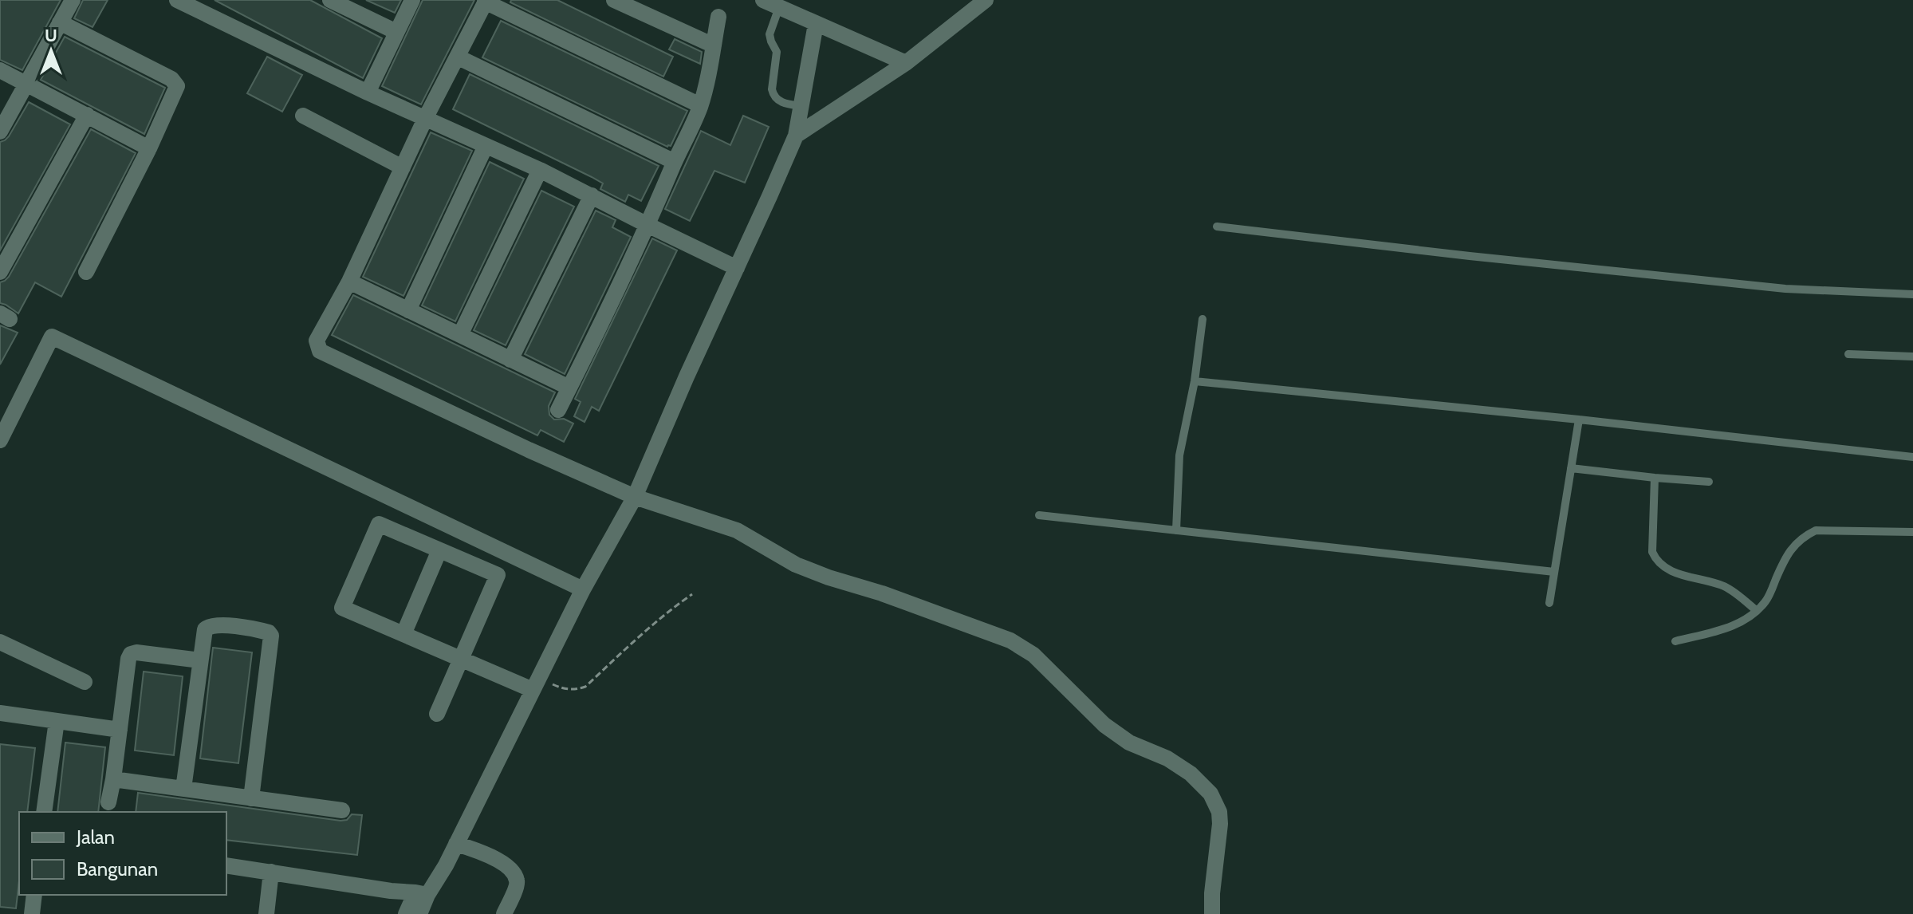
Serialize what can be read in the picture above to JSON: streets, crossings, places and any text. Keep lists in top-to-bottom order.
{
  "legend": ["Jalan", "Bangunan"],
  "north": "top"
}
